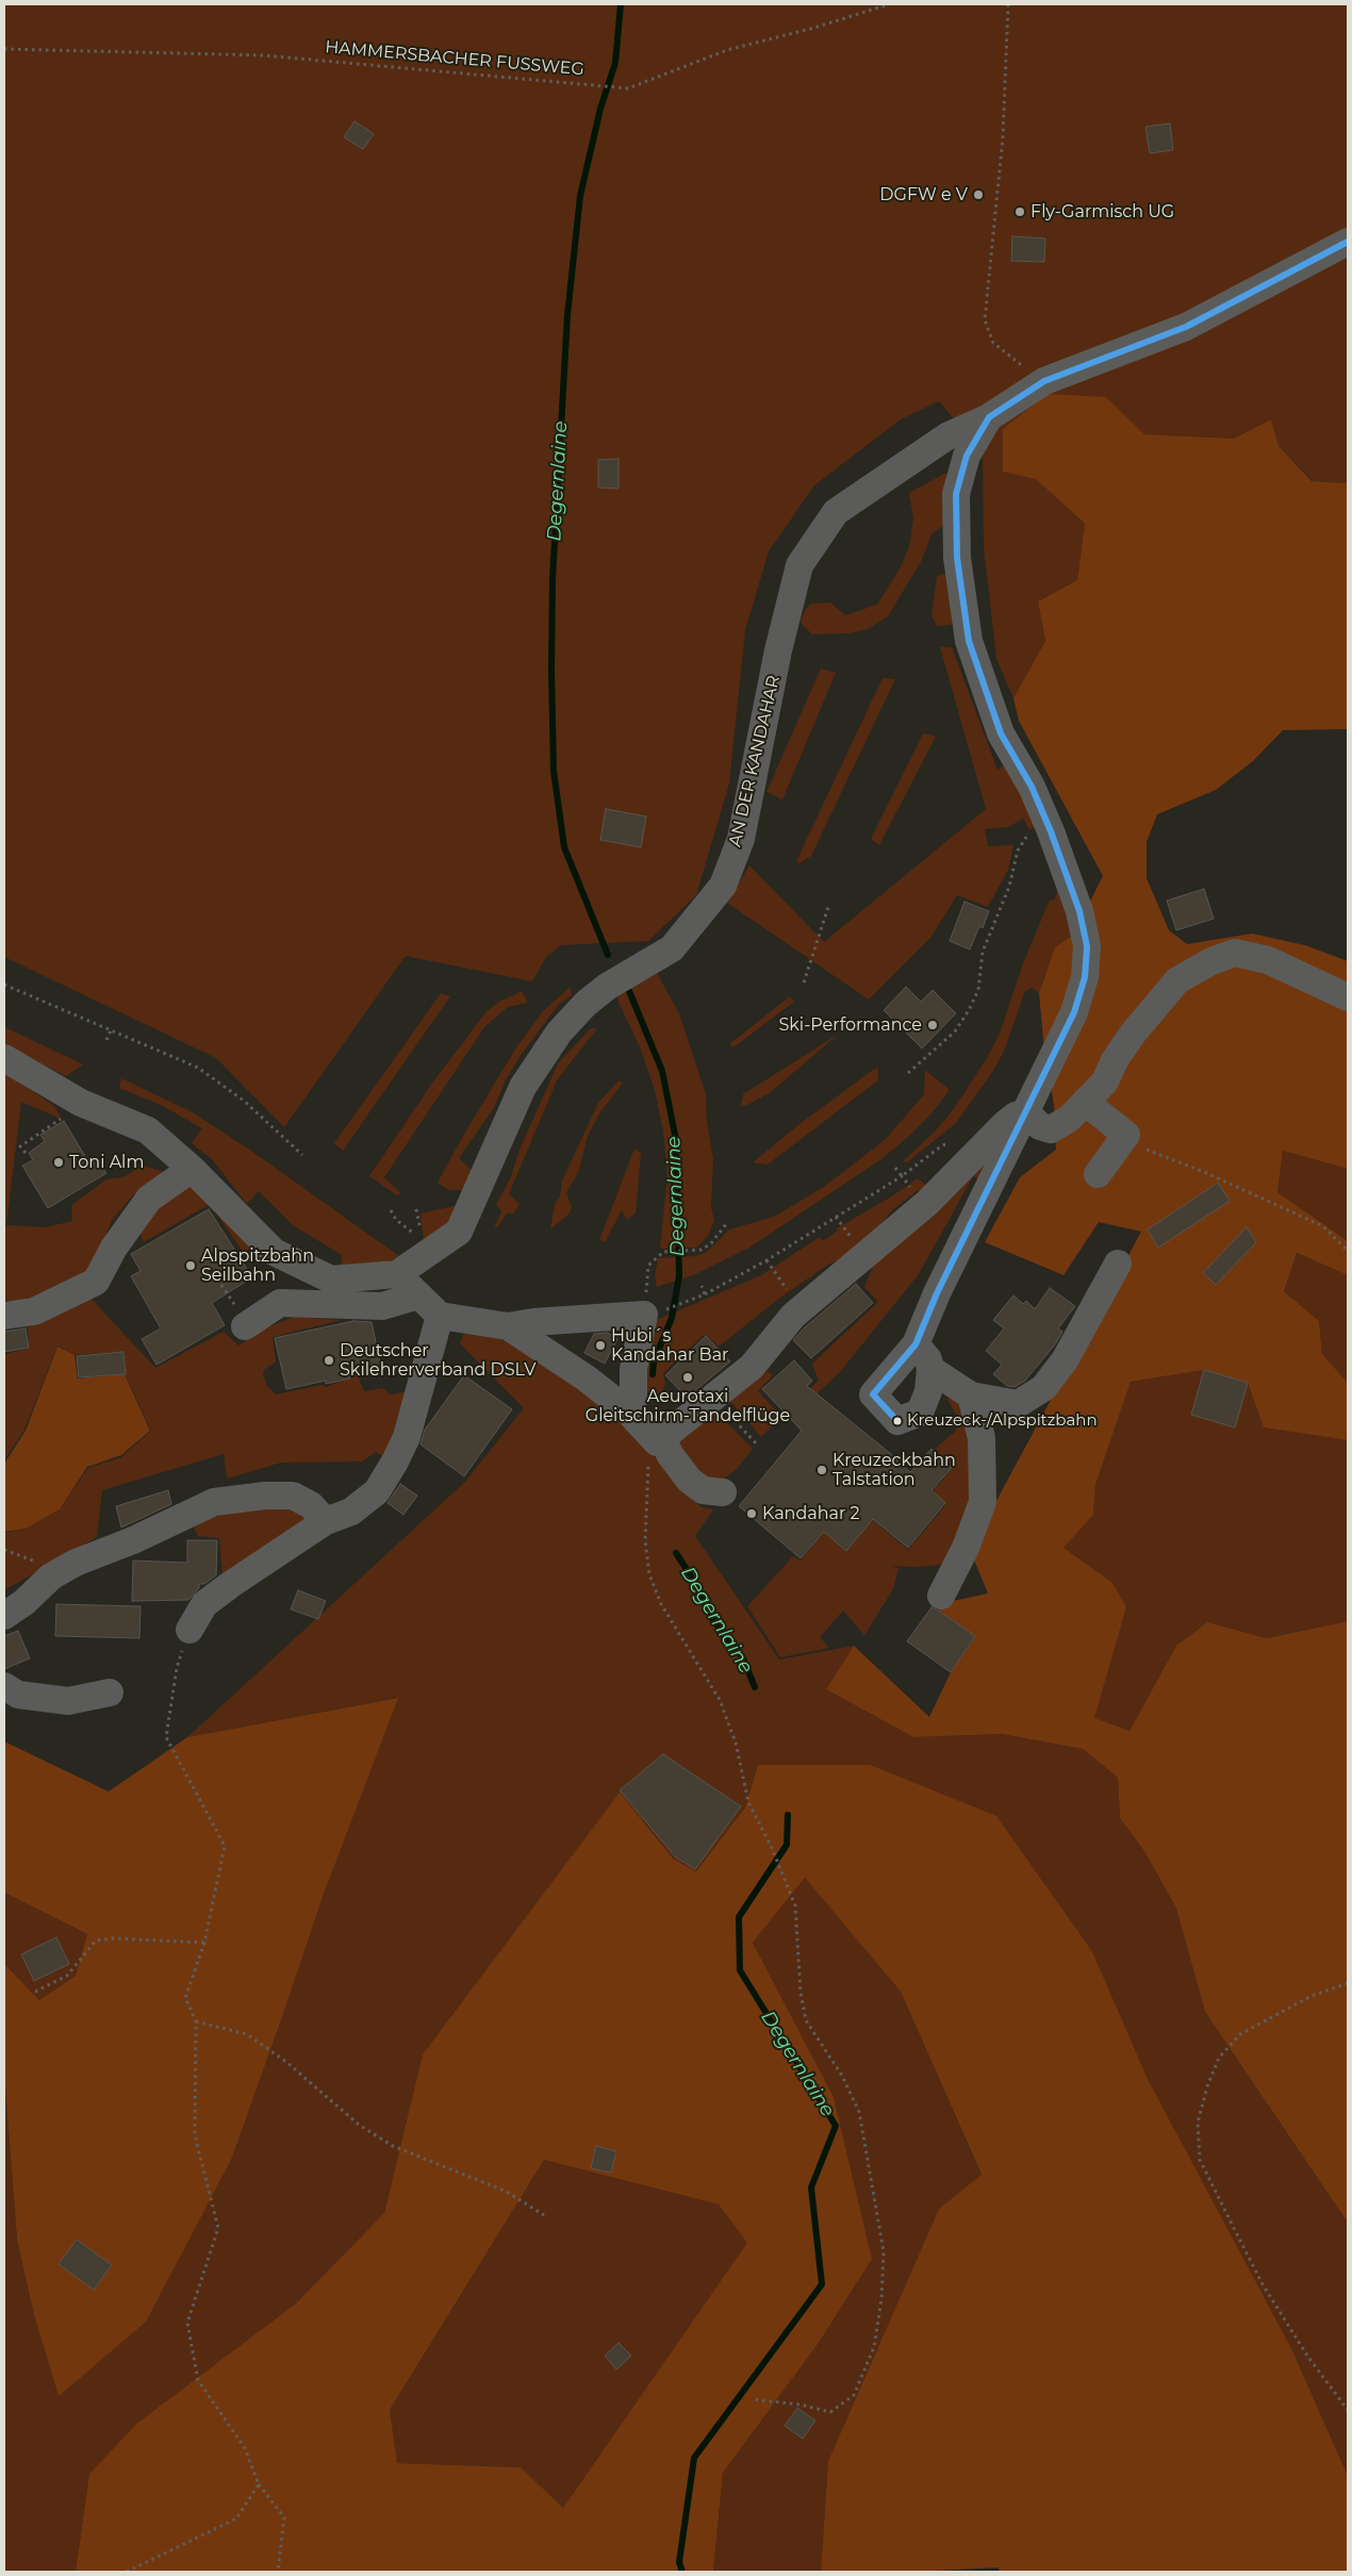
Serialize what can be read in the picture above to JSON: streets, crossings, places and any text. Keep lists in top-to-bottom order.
{
  "streets": {
    "street": ["AN DER KANDAHAR"],
    "path": ["HAMMERSBACHER FUSSWEG"]
  },
  "water": ["Degernlaine"],
  "places": [
    "DGFW e V",
    "Fly-Garmisch UG",
    "Ski-Performance",
    "Toni Alm",
    "Alpspitzbahn Seilbahn",
    "Hubi´s Kandahar Bar",
    "Deutscher Skilehrerverband DSLV",
    "Aeurotaxi Gleitschirm-Tandelflüge",
    "Kreuzeck-/Alpspitzbahn",
    "Kreuzeckbahn Talstation",
    "Kandahar 2"
  ]
}
